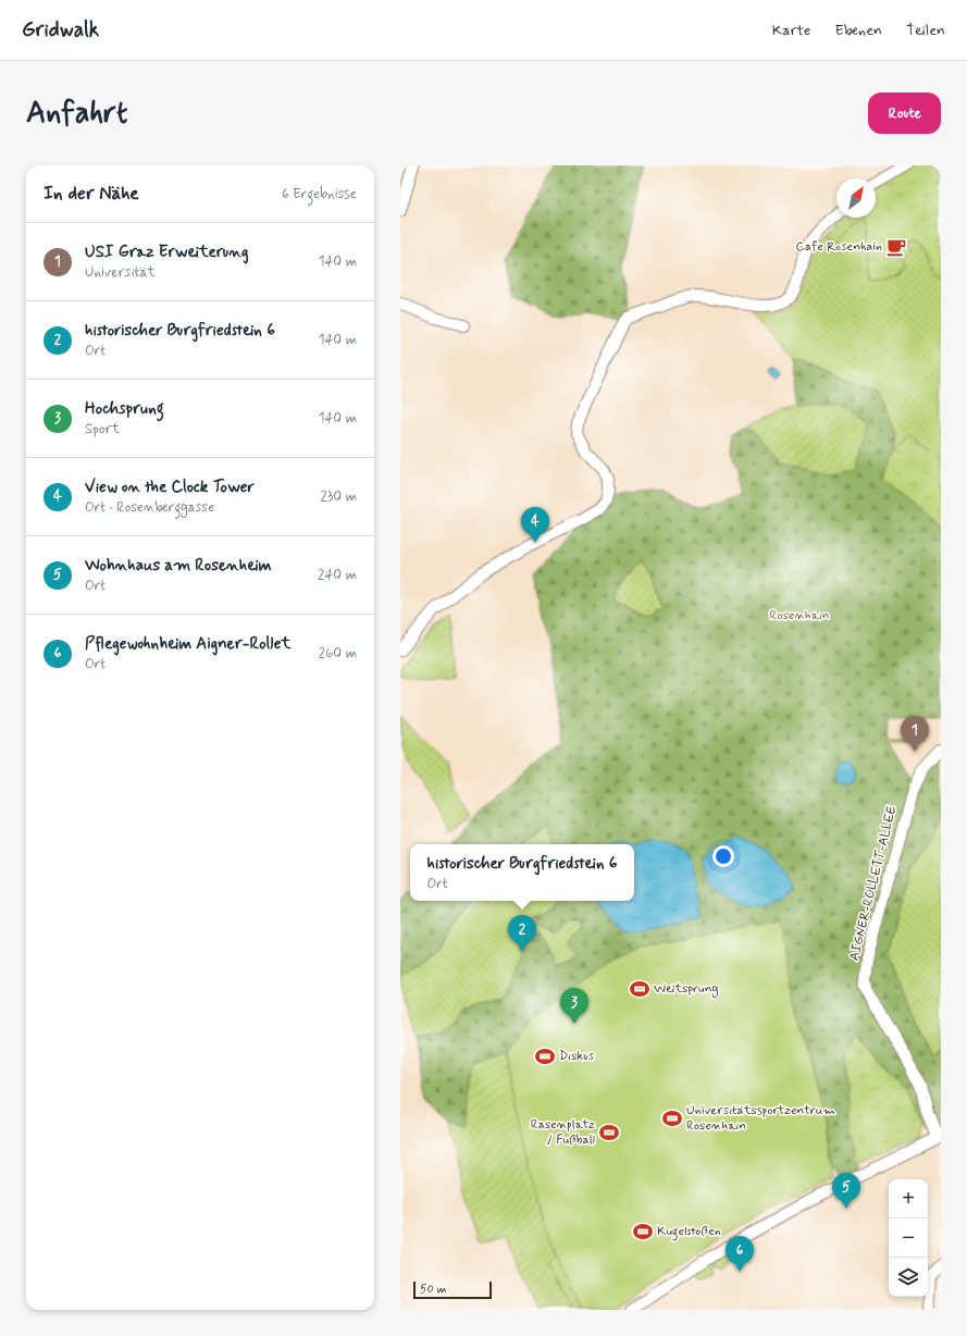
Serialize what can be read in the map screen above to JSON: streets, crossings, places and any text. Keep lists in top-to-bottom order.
{
  "streets": {
    "street": ["AIGNER-ROLLETT-ALLEE"]
  },
  "parks": ["Rosenhain"],
  "places": {
    "cafe": ["Cafe Rosenhain"],
    "sports": [
      "Weitsprung",
      "Diskus",
      "Universitätssportzentrum Rosenhain",
      "Rasenplatz / Fußball",
      "Kugelstoßen"
    ]
  },
  "scale_bar": "50 m",
  "north": "top right",
  "page": {
    "header": "Gridwalk",
    "nav": ["Karte", "Ebenen", "Teilen"],
    "buttons": "Route",
    "title": "Anfahrt",
    "heading": ["In der Nähe", "6 Ergebnisse"],
    "list": [
      {
        "mark": "1",
        "name": "USI Graz Erweiterung",
        "note": "Universität",
        "value": "140 m"
      },
      {
        "mark": "2",
        "name": "historischer Burgfriedstein 6",
        "note": "Ort",
        "value": "140 m"
      },
      {
        "mark": "3",
        "name": "Hochsprung",
        "note": "Sport",
        "value": "140 m"
      },
      {
        "mark": "4",
        "name": "View on the Clock Tower",
        "note": "Ort · Rosenberggasse",
        "value": "230 m"
      },
      {
        "mark": "5",
        "name": "Wohnhaus am Rosenheim",
        "note": "Ort",
        "value": "240 m"
      },
      {
        "mark": "6",
        "name": "Pflegewohnheim Aigner-Rollet",
        "note": "Ort",
        "value": "260 m"
      }
    ],
    "pins": [
      "4",
      "1",
      "2",
      "3",
      "5",
      "6"
    ],
    "popup": ["historischer Burgfriedstein 6", "Ort"],
    "map_buttons": ["+", "−"],
    "scale": "50 m"
  }
}
